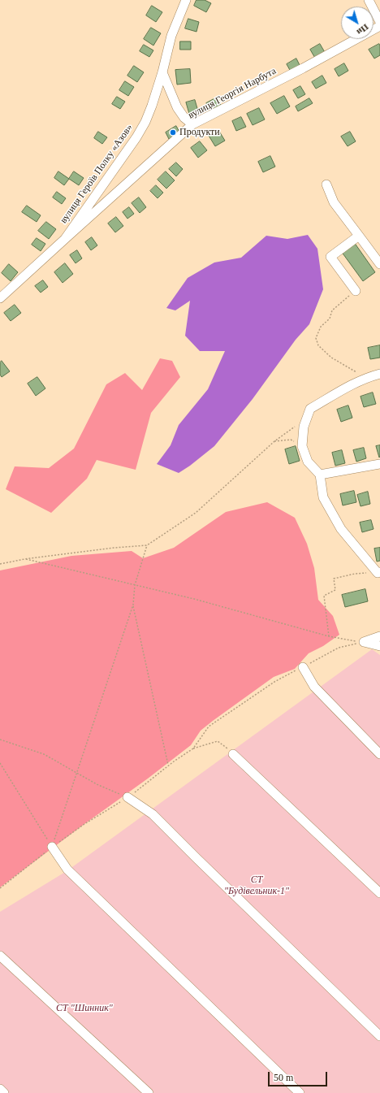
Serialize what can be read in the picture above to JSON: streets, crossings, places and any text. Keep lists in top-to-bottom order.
{
  "streets": {
    "street": ["вулиця Георгія Нарбута", "вулиця Героїв Полку «Азов»"]
  },
  "crossings": [
    ["вулиця Георгія Нарбута", "вулиця Героїв Полку «Азов»"]
  ],
  "parks": ["СТ \"Будівельник-1\"", "СТ \"Шинник\""],
  "places": ["Продукти"],
  "scale_bar": "50 m",
  "north": "bottom right"
}
